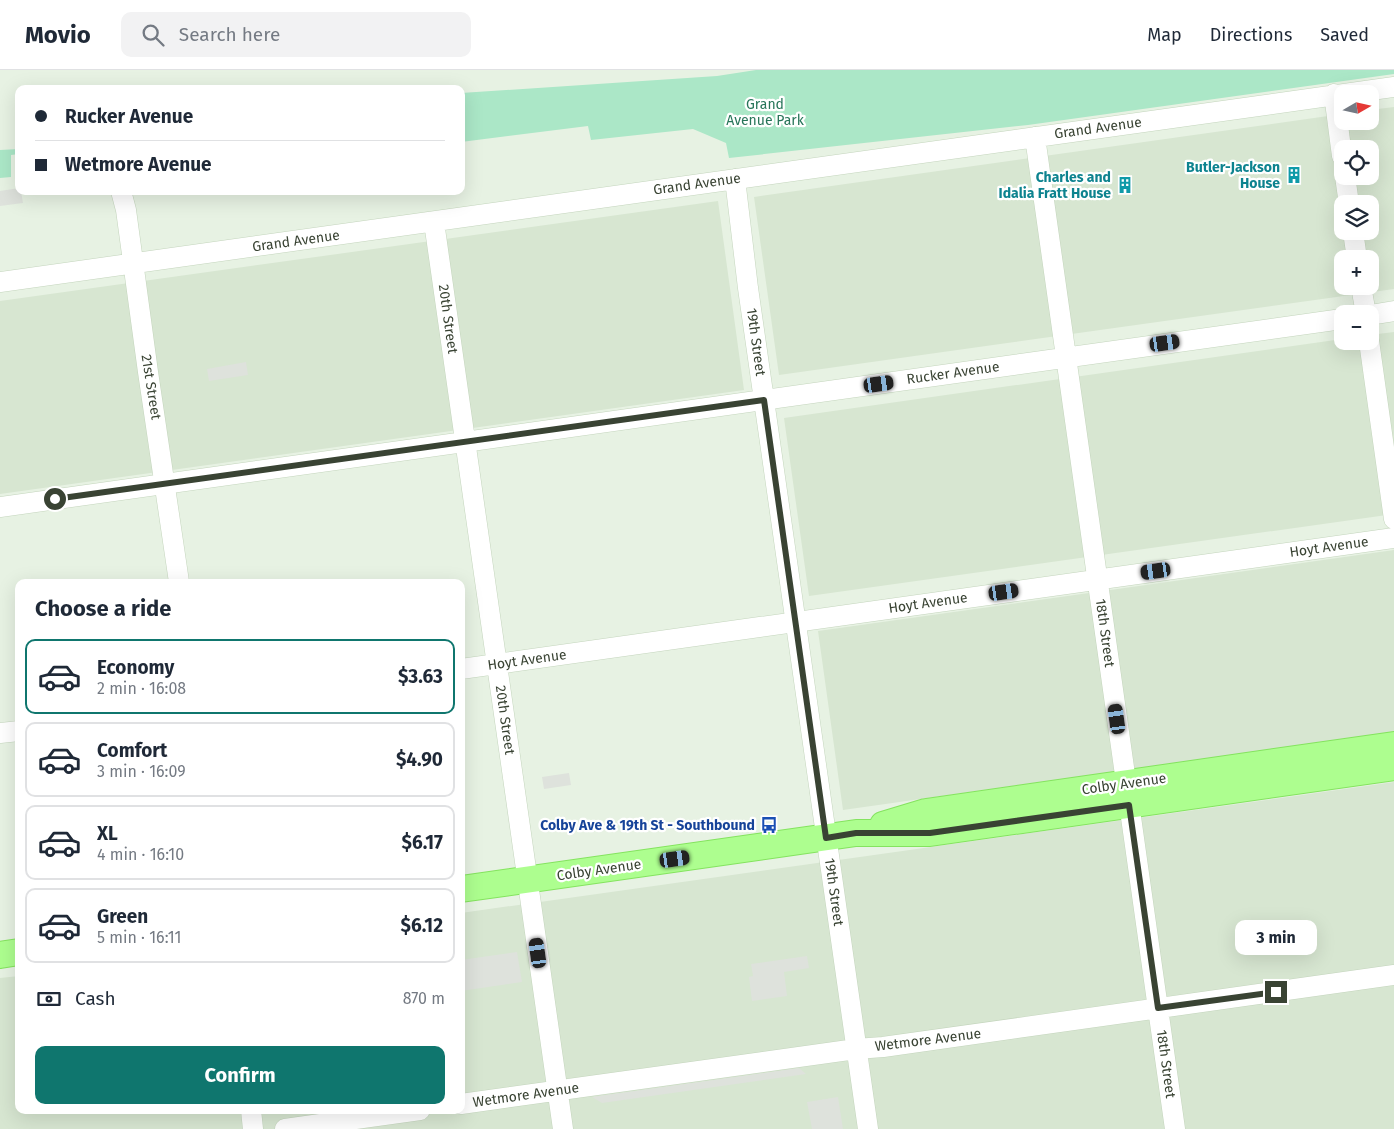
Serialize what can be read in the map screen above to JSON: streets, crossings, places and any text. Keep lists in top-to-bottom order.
{
  "streets": {
    "main road": ["Colby Avenue"],
    "street": [
      "Grand Avenue",
      "20th Street",
      "19th Street",
      "Rucker Avenue",
      "21st Street",
      "Hoyt Avenue",
      "18th Street",
      "Wetmore Avenue"
    ]
  },
  "crossings": [
    ["Grand Avenue", "20th Street"],
    ["Grand Avenue", "19th Street"],
    ["Grand Avenue", "21st Street"],
    ["Grand Avenue", "18th Street"],
    ["20th Street", "Rucker Avenue"],
    ["20th Street", "Hoyt Avenue"],
    ["20th Street", "Colby Avenue"],
    ["20th Street", "Wetmore Avenue"],
    ["19th Street", "Rucker Avenue"],
    ["19th Street", "Hoyt Avenue"],
    ["19th Street", "Colby Avenue"],
    ["19th Street", "Wetmore Avenue"],
    ["Rucker Avenue", "21st Street"],
    ["Rucker Avenue", "18th Street"],
    ["Hoyt Avenue", "18th Street"],
    ["18th Street", "Colby Avenue"],
    ["18th Street", "Wetmore Avenue"]
  ],
  "parks": ["Grand Avenue Park"],
  "places": {
    "building": ["Butler-Jackson House", "Charles and Idalia Fratt House"],
    "bus stop": ["Colby Ave & 19th St - Southbound"]
  },
  "north": "right",
  "page": {
    "header": "Movio",
    "search": "Search here",
    "nav": ["Map", "Directions", "Saved"],
    "map_buttons": ["+", "−"],
    "banner": ["Rucker Avenue", "Wetmore Avenue"],
    "heading": "Choose a ride",
    "list": [
      {
        "name": "Economy",
        "note": "2 min · 16:08",
        "value": "$3.63"
      },
      {
        "name": "Comfort",
        "note": "3 min · 16:09",
        "value": "$4.90"
      },
      {
        "name": "XL",
        "note": "4 min · 16:10",
        "value": "$6.17"
      },
      {
        "name": "Green",
        "note": "5 min · 16:11",
        "value": "$6.12"
      }
    ],
    "bubble": "3 min",
    "pay": ["Cash", "870 m"],
    "buttons": "Confirm"
  }
}
